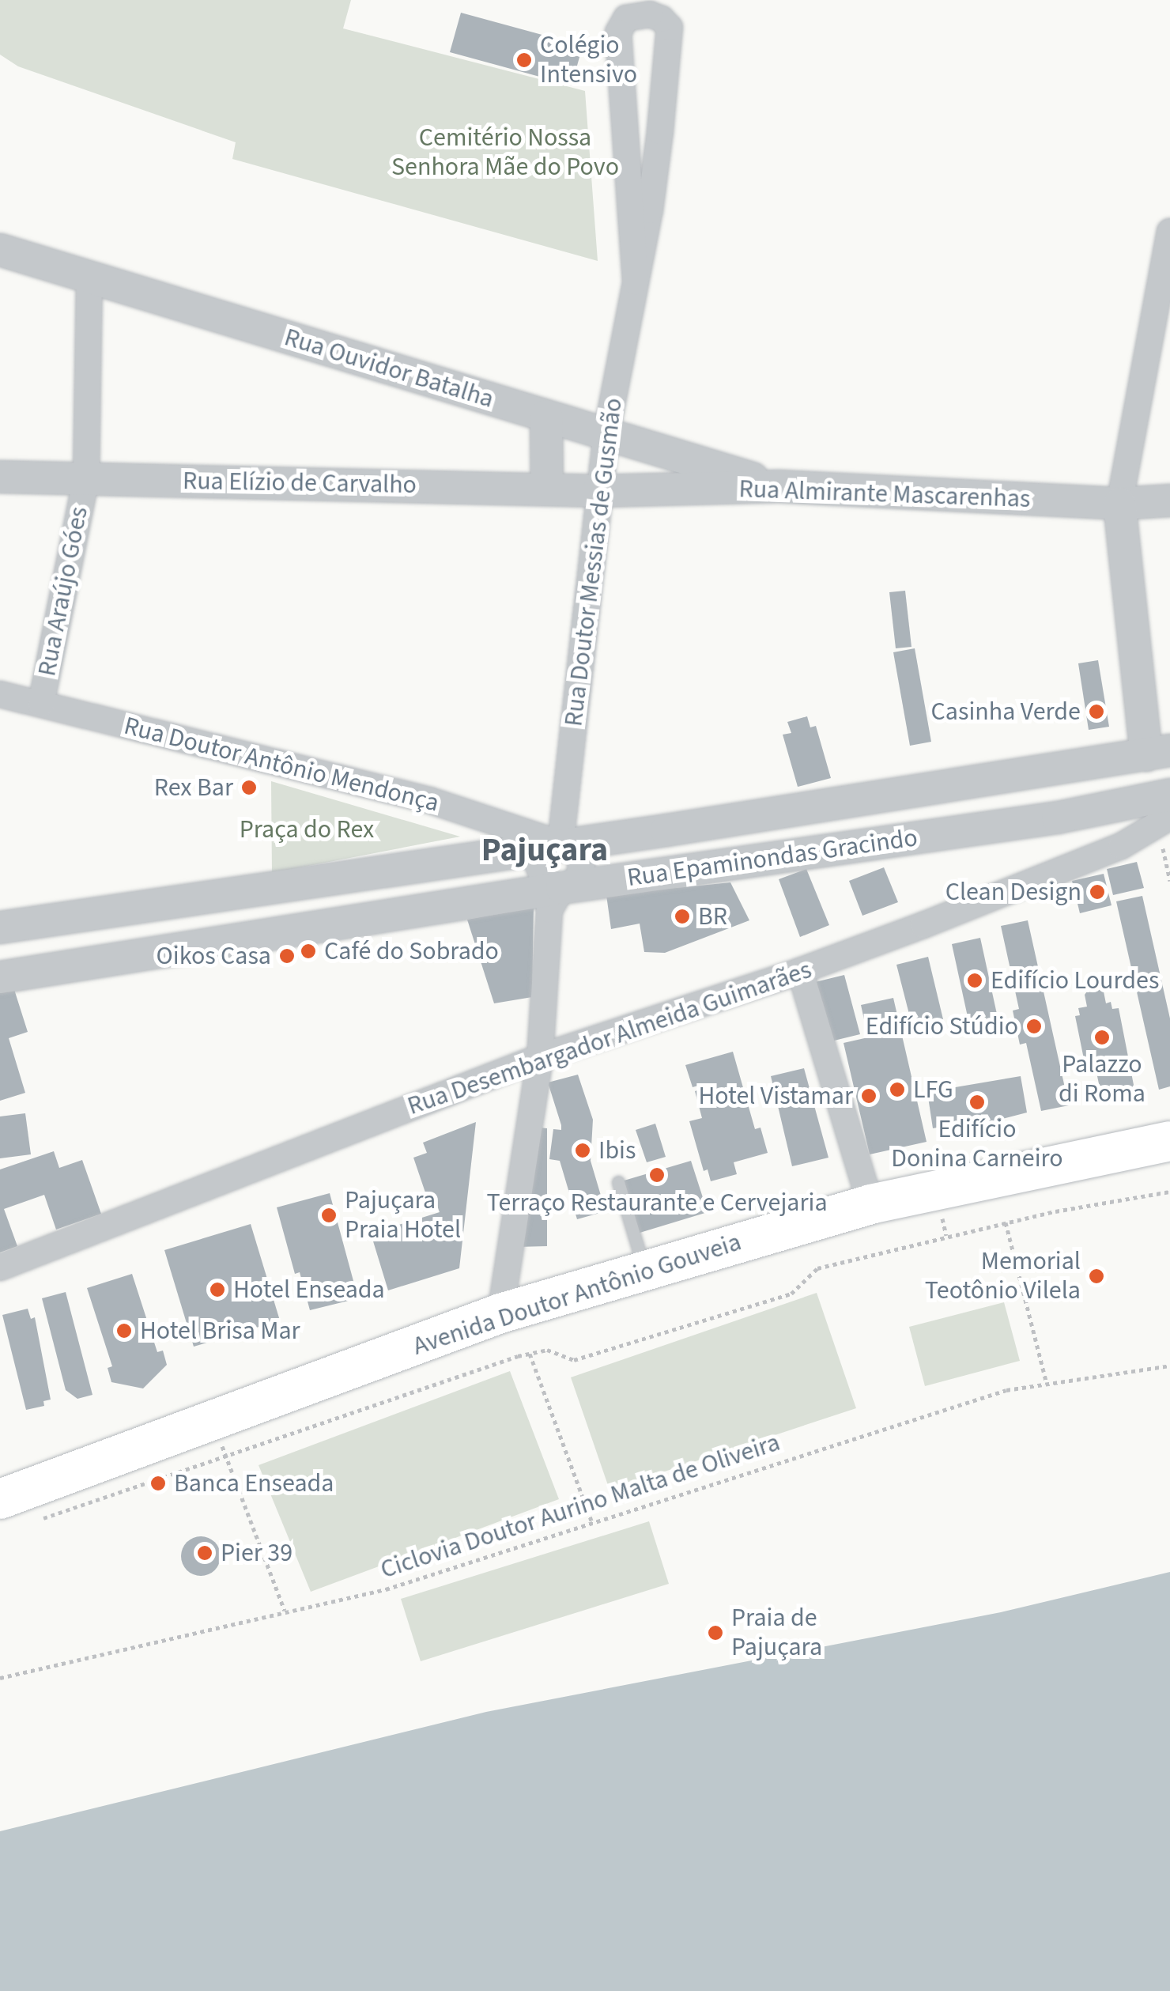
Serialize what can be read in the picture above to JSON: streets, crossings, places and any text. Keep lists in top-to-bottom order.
{
  "streets": {
    "main road": ["Avenida Doutor Antônio Gouveia"],
    "street": [
      "Rua Ouvidor Batalha",
      "Rua Elízio de Carvalho",
      "Rua Almirante Mascarenhas",
      "Rua Doutor Messias de Gusmão",
      "Rua Araújo Góes",
      "Rua Doutor Antônio Mendonça",
      "Rua Epaminondas Gracindo",
      "Rua Desembargador Almeida Guimarães"
    ],
    "path": ["Ciclovia Doutor Aurino Malta de Oliveira"]
  },
  "crossings": [
    ["Rua Ouvidor Batalha", "Rua Almirante Mascarenhas"],
    ["Rua Ouvidor Batalha", "Rua Doutor Messias de Gusmão"],
    ["Rua Elízio de Carvalho", "Rua Almirante Mascarenhas"],
    ["Rua Elízio de Carvalho", "Rua Doutor Messias de Gusmão"],
    ["Rua Elízio de Carvalho", "Rua Araújo Góes"],
    ["Rua Almirante Mascarenhas", "Rua Doutor Messias de Gusmão"],
    ["Rua Doutor Messias de Gusmão", "Rua Doutor Antônio Mendonça"],
    ["Rua Doutor Messias de Gusmão", "Rua Epaminondas Gracindo"],
    ["Rua Araújo Góes", "Rua Doutor Antônio Mendonça"],
    ["Rua Doutor Antônio Mendonça", "Rua Epaminondas Gracindo"]
  ],
  "districts": ["Pajuçara"],
  "parks": ["Cemitério Nossa Senhora Mãe do Povo", "Praça do Rex"],
  "places": [
    "Colégio Intensivo",
    "Casinha Verde",
    "Rex Bar",
    "Clean Design",
    "BR",
    "Café do Sobrado",
    "Oikos Casa",
    "Edifício Lourdes",
    "Edifício Stúdio",
    "Palazzo di Roma",
    "LFG",
    "Hotel Vistamar",
    "Edifício Donina Carneiro",
    "Ibis",
    "Terraço Restaurante e Cervejaria",
    "Pajuçara Praia Hotel",
    "Memorial Teotônio Vilela",
    "Hotel Enseada",
    "Hotel Brisa Mar",
    "Banca Enseada",
    "Pier 39",
    "Praia de Pajuçara"
  ]
}
